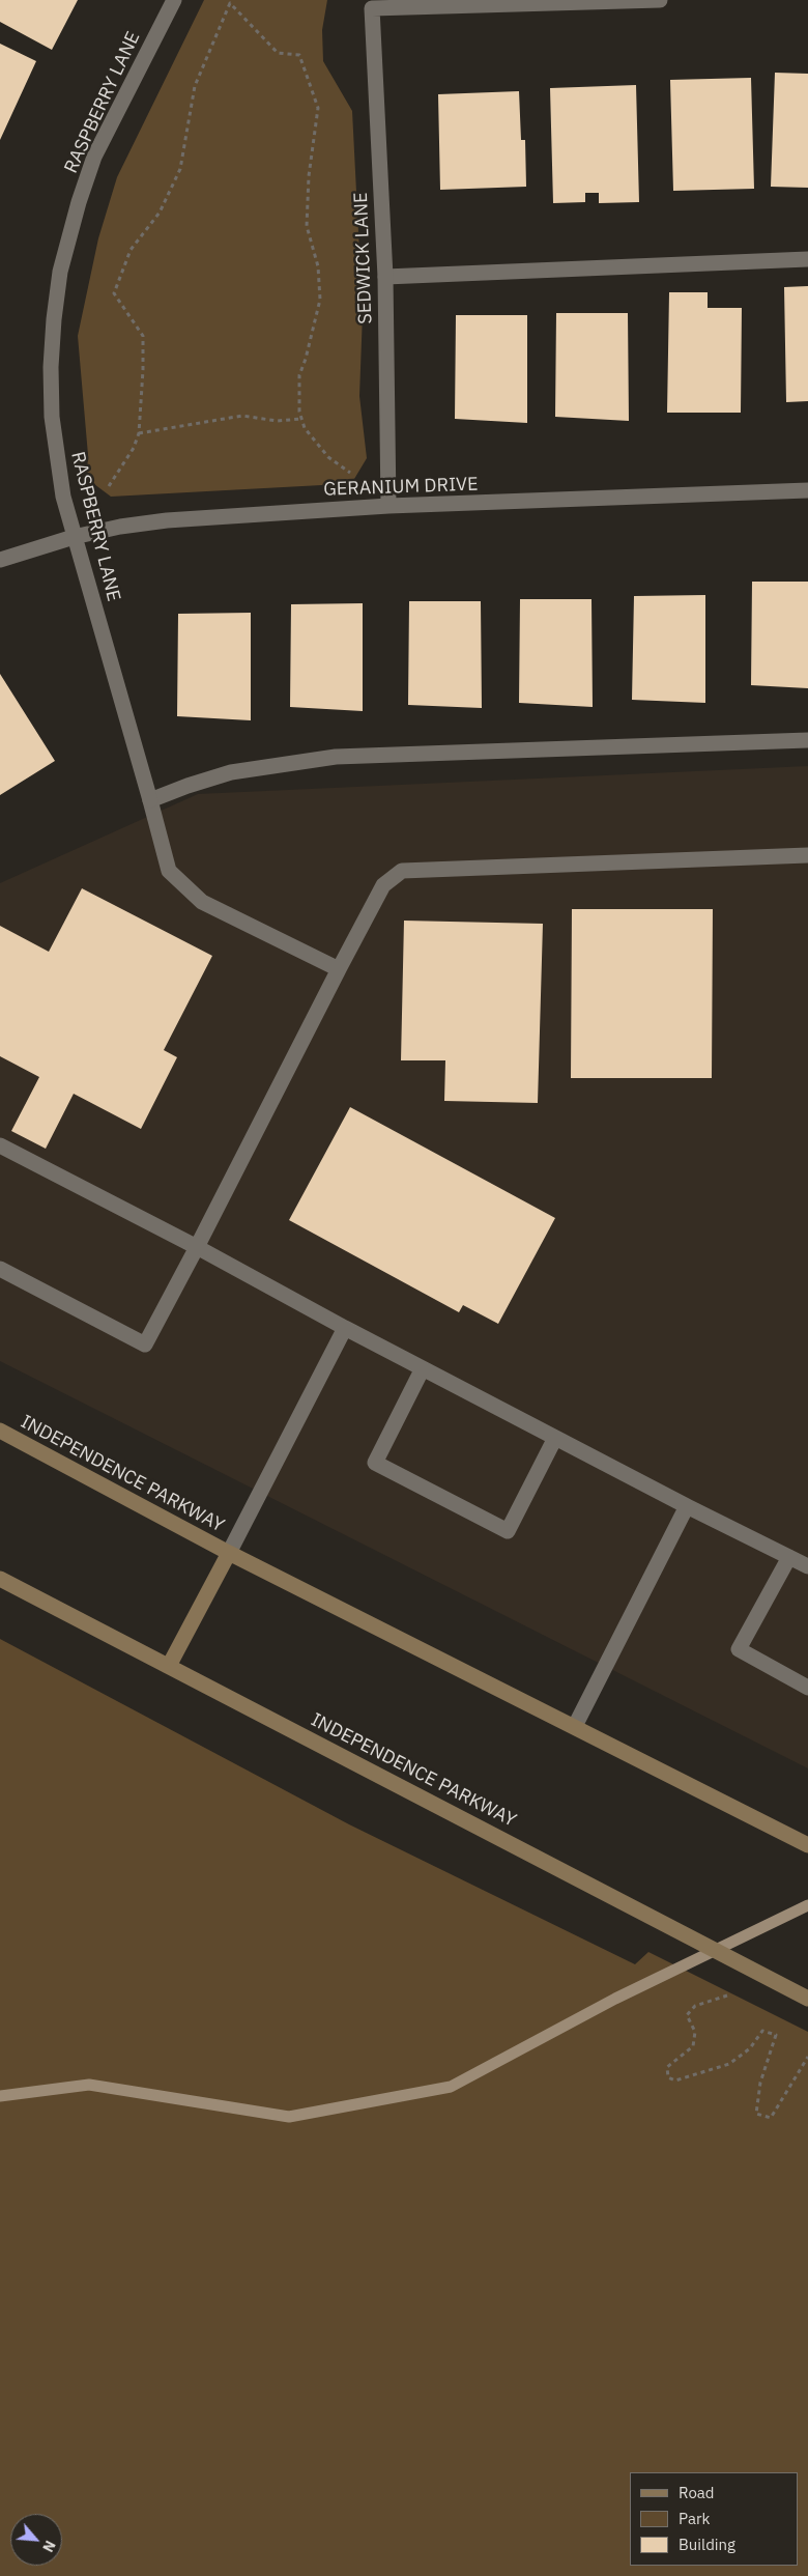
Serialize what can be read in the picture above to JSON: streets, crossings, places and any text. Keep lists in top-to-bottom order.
{
  "streets": {
    "main road": ["INDEPENDENCE PARKWAY"],
    "street": ["RASPBERRY LANE", "SEDWICK LANE", "GERANIUM DRIVE"]
  },
  "crossings": [
    ["RASPBERRY LANE", "GERANIUM DRIVE"],
    ["SEDWICK LANE", "GERANIUM DRIVE"]
  ],
  "legend": ["Road", "Park", "Building"],
  "north": "bottom right"
}
